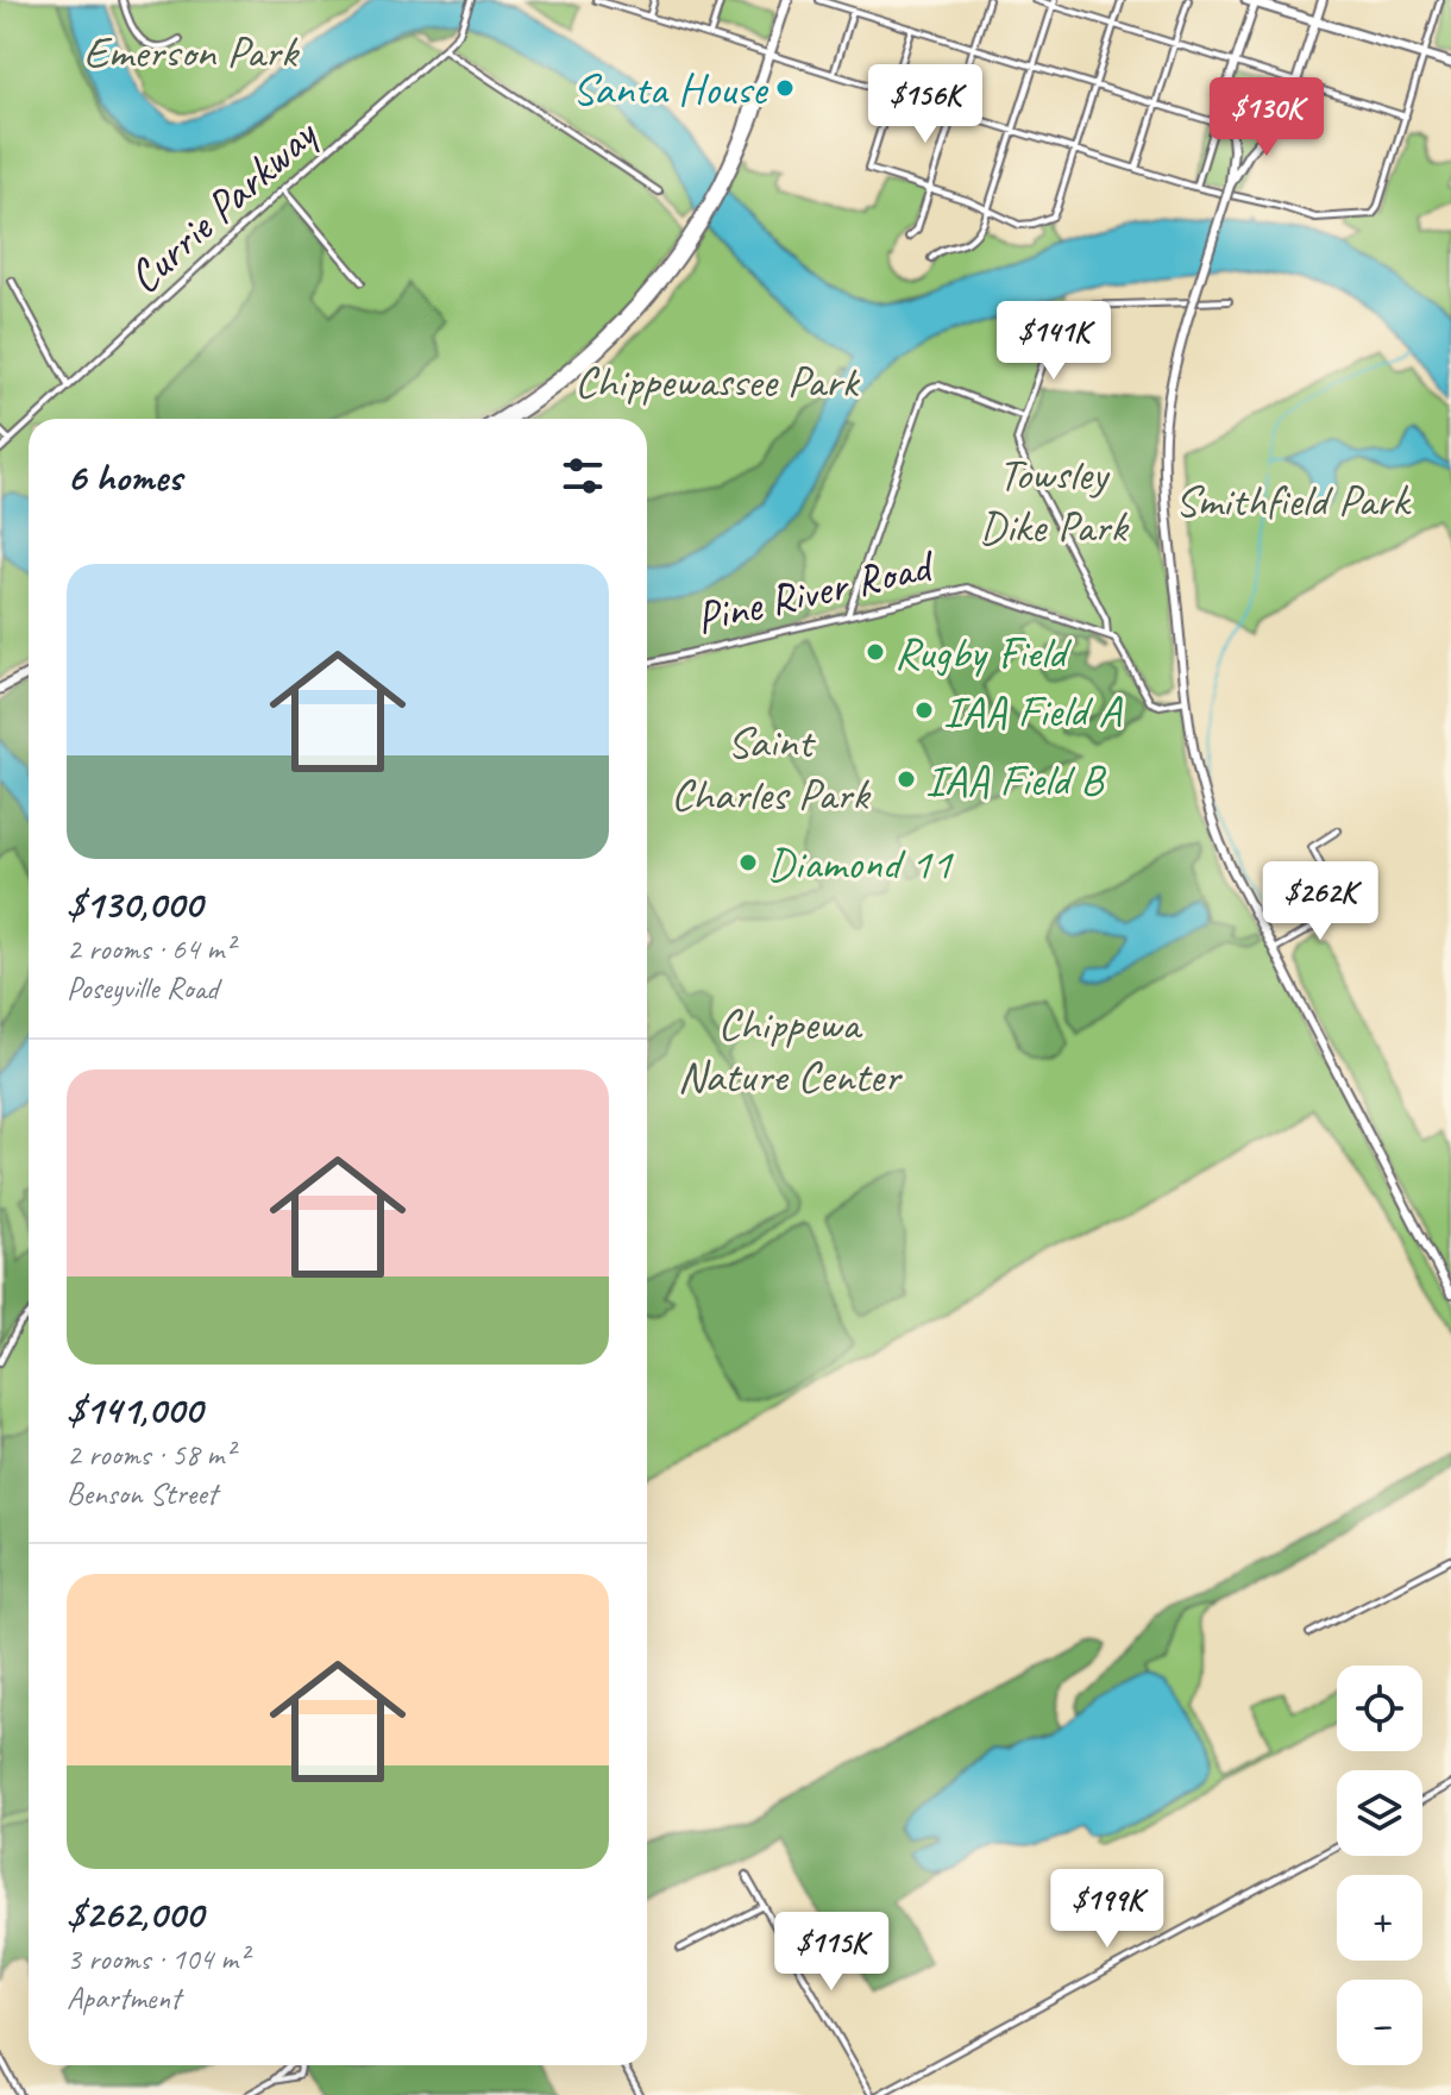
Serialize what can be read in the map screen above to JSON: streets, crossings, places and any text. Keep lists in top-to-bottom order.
{
  "streets": {
    "street": ["Currie Parkway", "Pine River Road"]
  },
  "parks": [
    "Emerson Park",
    "Chippewassee Park",
    "Towsley Dike Park",
    "Smithfield Park",
    "Saint Charles Park",
    "Chippewa Nature Center"
  ],
  "places": [
    "Santa House",
    "Rugby Field",
    "IAA Field A",
    "IAA Field B",
    "Diamond 11"
  ],
  "page": {
    "price": [
      "$156K",
      "$130K",
      "$141K",
      "$262K",
      "$199K",
      "$115K"
    ],
    "heading": "6 homes",
    "list": [
      {
        "name": "$130,000",
        "note": "2 rooms · 64 m² · Poseyville Road"
      },
      {
        "name": "$141,000",
        "note": "2 rooms · 58 m² · Benson Street"
      },
      {
        "name": "$262,000",
        "note": "3 rooms · 104 m² · Apartment"
      }
    ],
    "map_buttons": ["+", "−"]
  }
}
